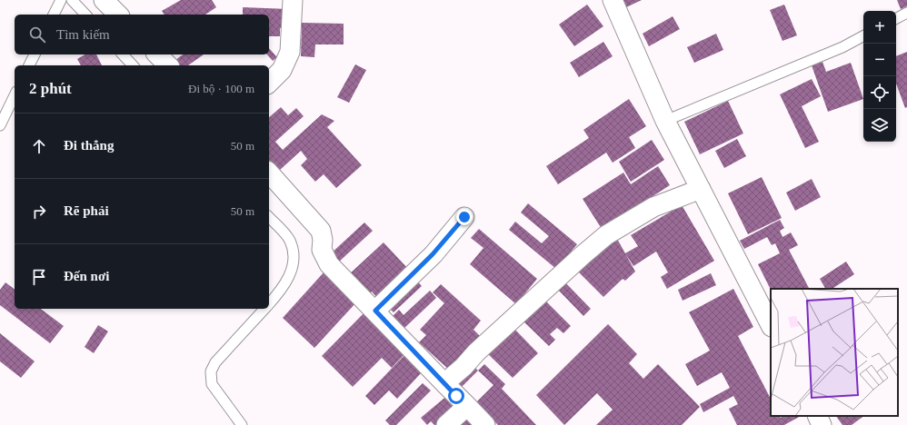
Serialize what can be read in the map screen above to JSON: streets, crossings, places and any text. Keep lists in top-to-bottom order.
{
  "page": {
    "map_buttons": ["+", "−"],
    "search": "Tìm kiếm",
    "heading": ["2 phút", "Đi bộ · 100 m"],
    "list": [
      ["Đi thẳng", "50 m"],
      ["Rẽ phải", "50 m"],
      "Đến nơi"
    ]
  }
}
